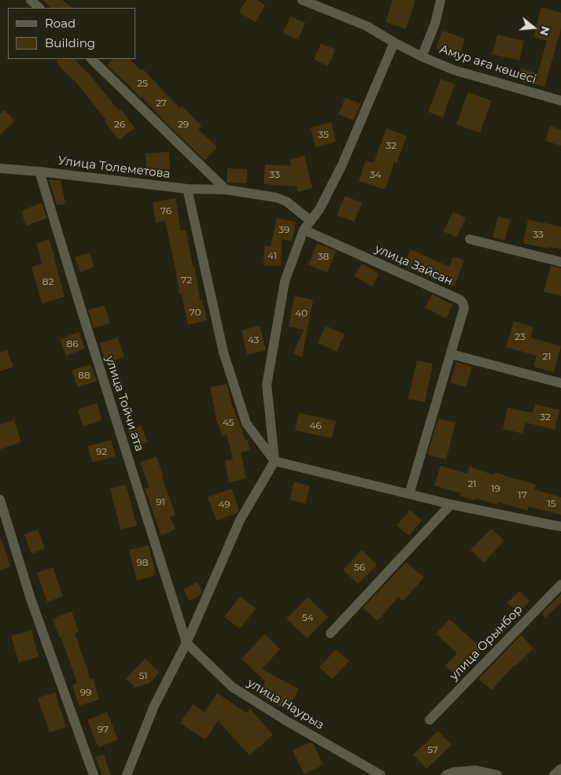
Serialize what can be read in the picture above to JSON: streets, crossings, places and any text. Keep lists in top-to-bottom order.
{
  "streets": {
    "street": [
      "Амур аға көшесі",
      "Улица Толеметова",
      "улица Зайсан",
      "улица Тойчи ата",
      "улица Орынбор",
      "улица Наурыз"
    ]
  },
  "crossings": [
    ["Улица Толеметова", "улица Тойчи ата"],
    ["улица Тойчи ата", "улица Наурыз"]
  ],
  "house_numbers": [
    "25",
    "27",
    "26",
    "29",
    "35",
    "32",
    "33",
    "34",
    "76",
    "39",
    "33",
    "41",
    "38",
    "72",
    "82",
    "70",
    "40",
    "23",
    "43",
    "86",
    "21",
    "88",
    "32",
    "45",
    "46",
    "92",
    "21",
    "19",
    "17",
    "91",
    "15",
    "49",
    "98",
    "56",
    "54",
    "51",
    "99",
    "97",
    "57"
  ],
  "legend": ["Road", "Building"],
  "north": "right"
}
